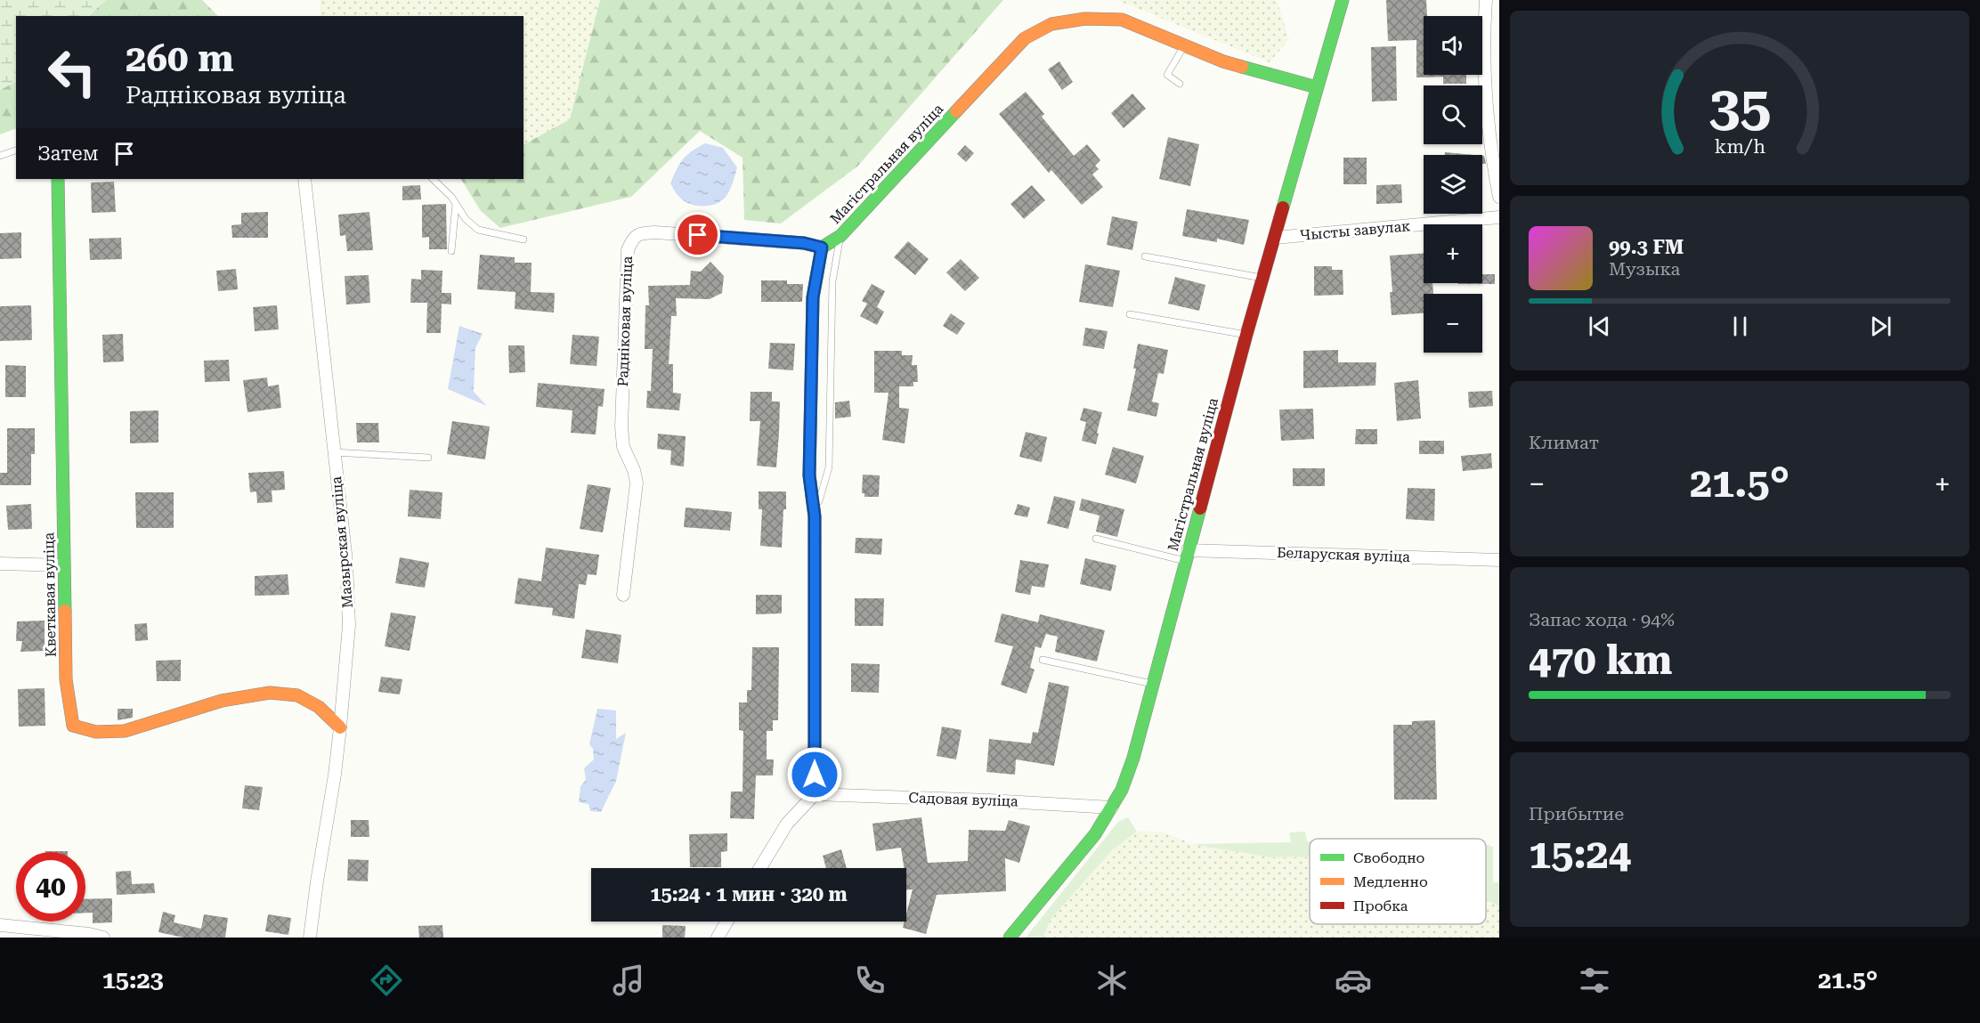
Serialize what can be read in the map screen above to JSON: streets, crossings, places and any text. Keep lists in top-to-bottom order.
{
  "streets": {
    "street": [
      "Магістральная вуліца",
      "Чысты завулак",
      "Радніковая вуліца",
      "Мазырская вуліца",
      "Беларуская вуліца",
      "Кветкавая вуліца",
      "Садовая вуліца"
    ]
  },
  "crossings": [
    ["Магістральная вуліца", "Чысты завулак"],
    ["Магістральная вуліца", "Радніковая вуліца"],
    ["Магістральная вуліца", "Беларуская вуліца"],
    ["Магістральная вуліца", "Садовая вуліца"],
    ["Мазырская вуліца", "Кветкавая вуліца"]
  ],
  "legend": ["Свободно", "Медленно", "Пробка"],
  "page": {
    "map_buttons": ["+", "−"],
    "turn": ["260 m", "Радніковая вуліца"],
    "then": "Затем",
    "song": ["99.3 FM", "Музыка"],
    "tile": [
      "Климат",
      ["Запас хода · 94%", "470 km"],
      ["Прибытие", "15:24"]
    ],
    "heat": ["−", "21.5°", "+"],
    "limit": "40",
    "trip": "15:24 · 1 мин · 320 m",
    "tabs": ["15:23", "21.5°"],
    "gauge": ["35", "km/h"]
  }
}
